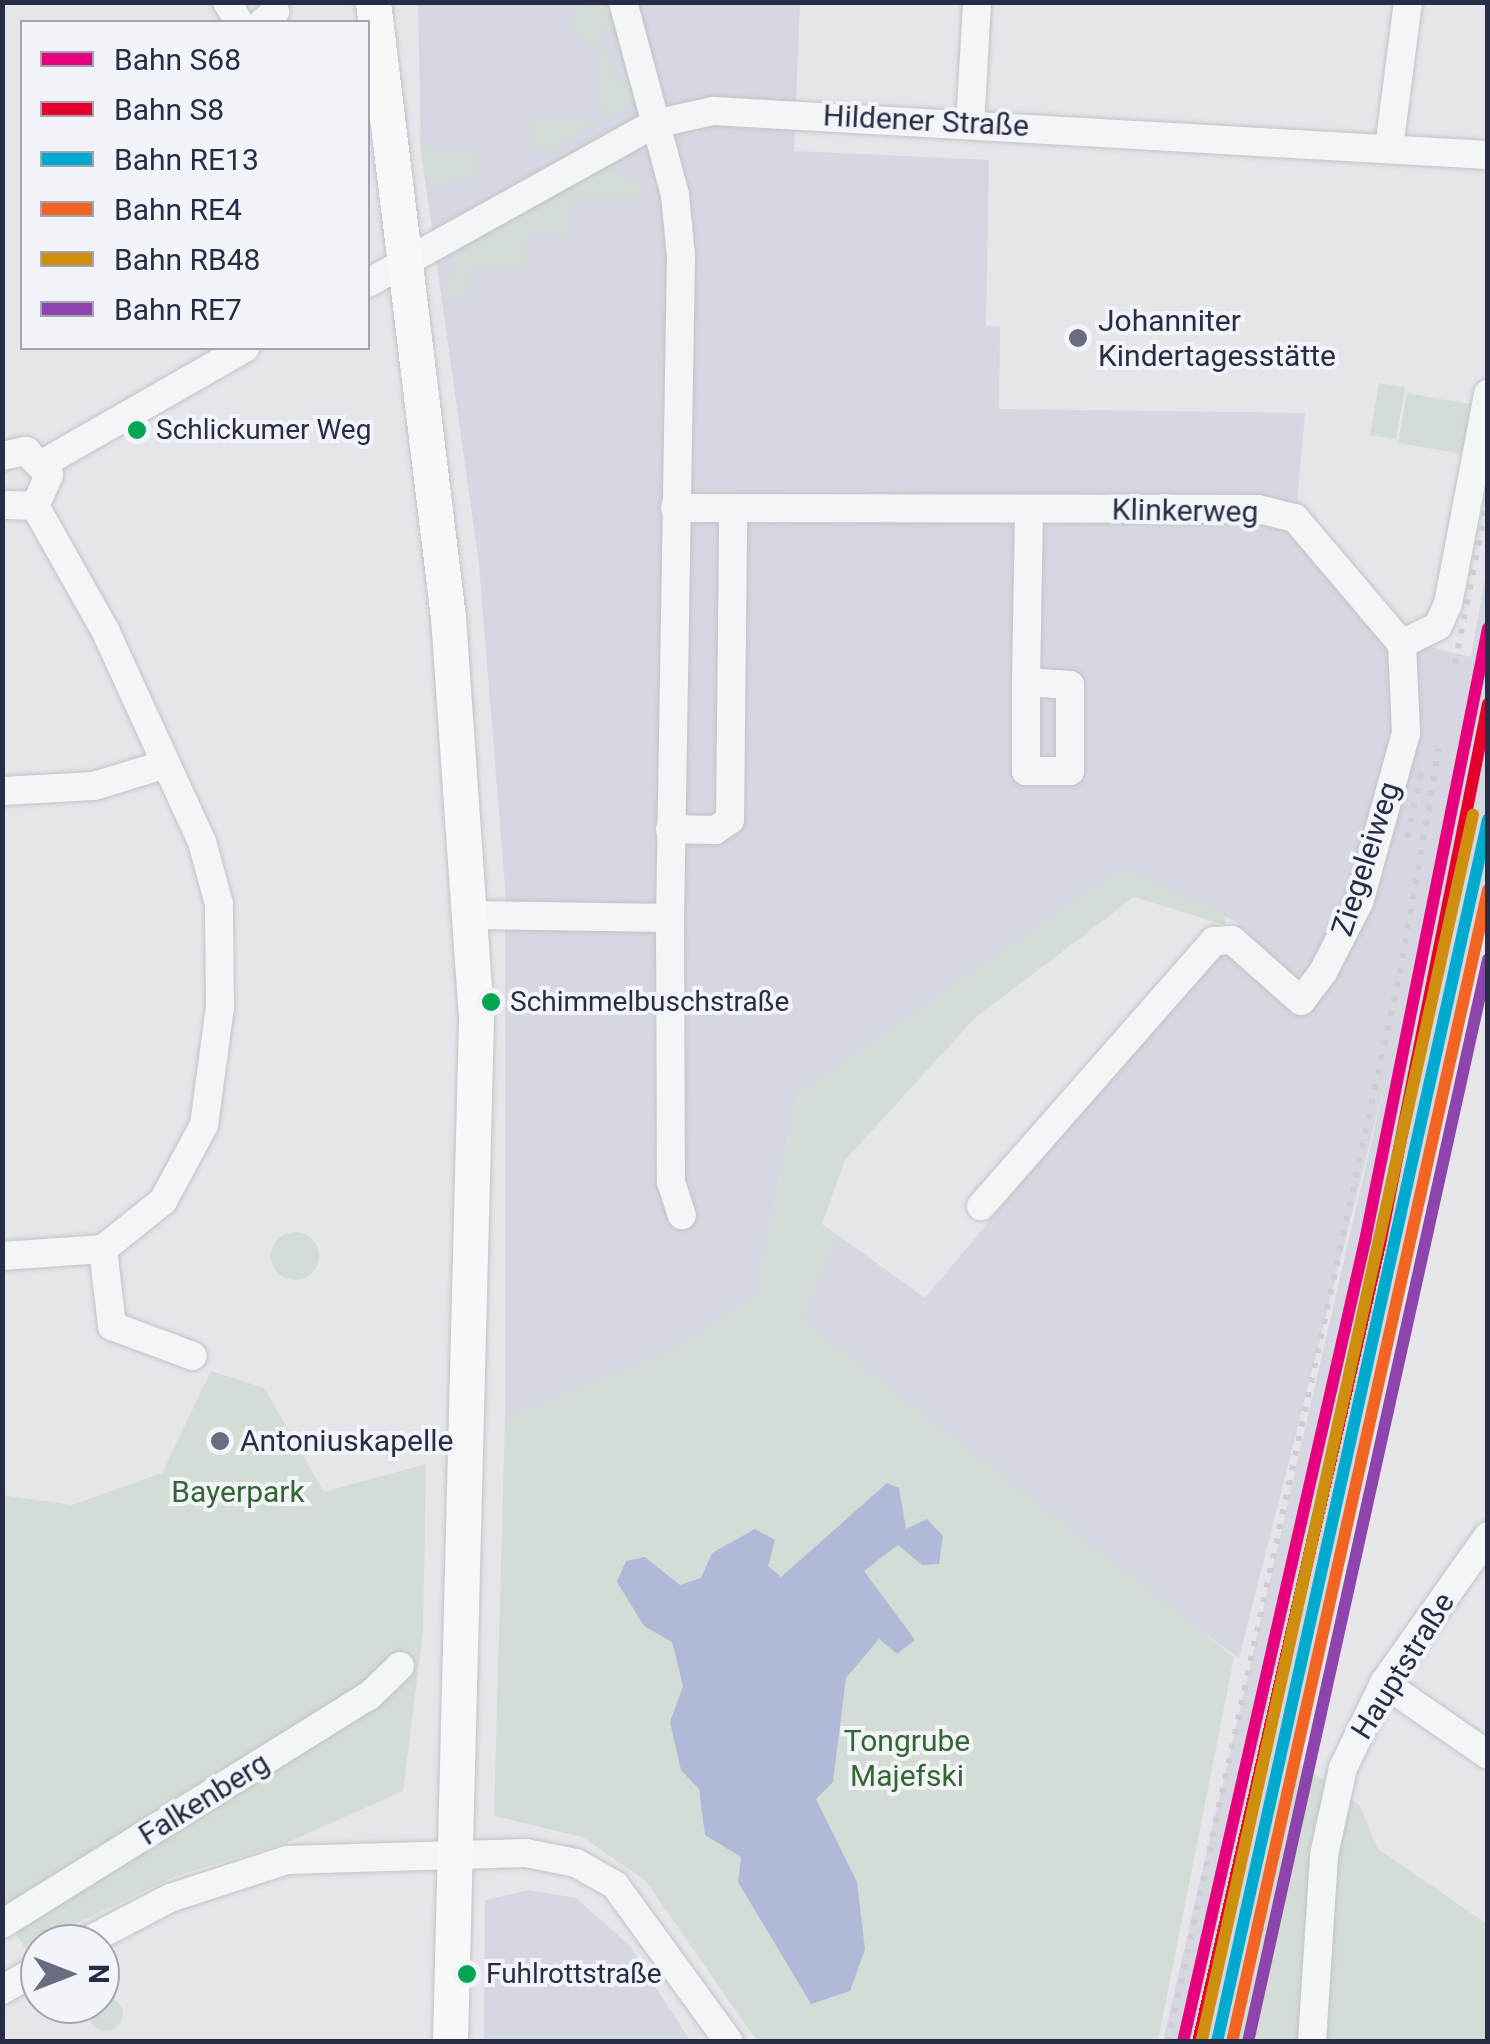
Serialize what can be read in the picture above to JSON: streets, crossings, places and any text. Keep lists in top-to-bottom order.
{
  "streets": {
    "street": [
      "Hildener Straße",
      "Klinkerweg",
      "Ziegeleiweg",
      "Hauptstraße",
      "Falkenberg"
    ]
  },
  "crossings": [
    ["Klinkerweg", "Ziegeleiweg"]
  ],
  "parks": ["Bayerpark", "Tongrube Majefski"],
  "places": [
    "Johanniter Kindertagesstätte",
    "Schlickumer Weg",
    "Schimmelbuschstraße",
    "Antoniuskapelle",
    "Fuhlrottstraße"
  ],
  "lines": [
    "rail line S68",
    "rail line S8",
    "rail line RB48",
    "rail line RE13",
    "rail line RE4",
    "rail line RE7"
  ],
  "legend": [
    "Bahn S68",
    "Bahn S8",
    "Bahn RE13",
    "Bahn RE4",
    "Bahn RB48",
    "Bahn RE7"
  ],
  "north": "right"
}
